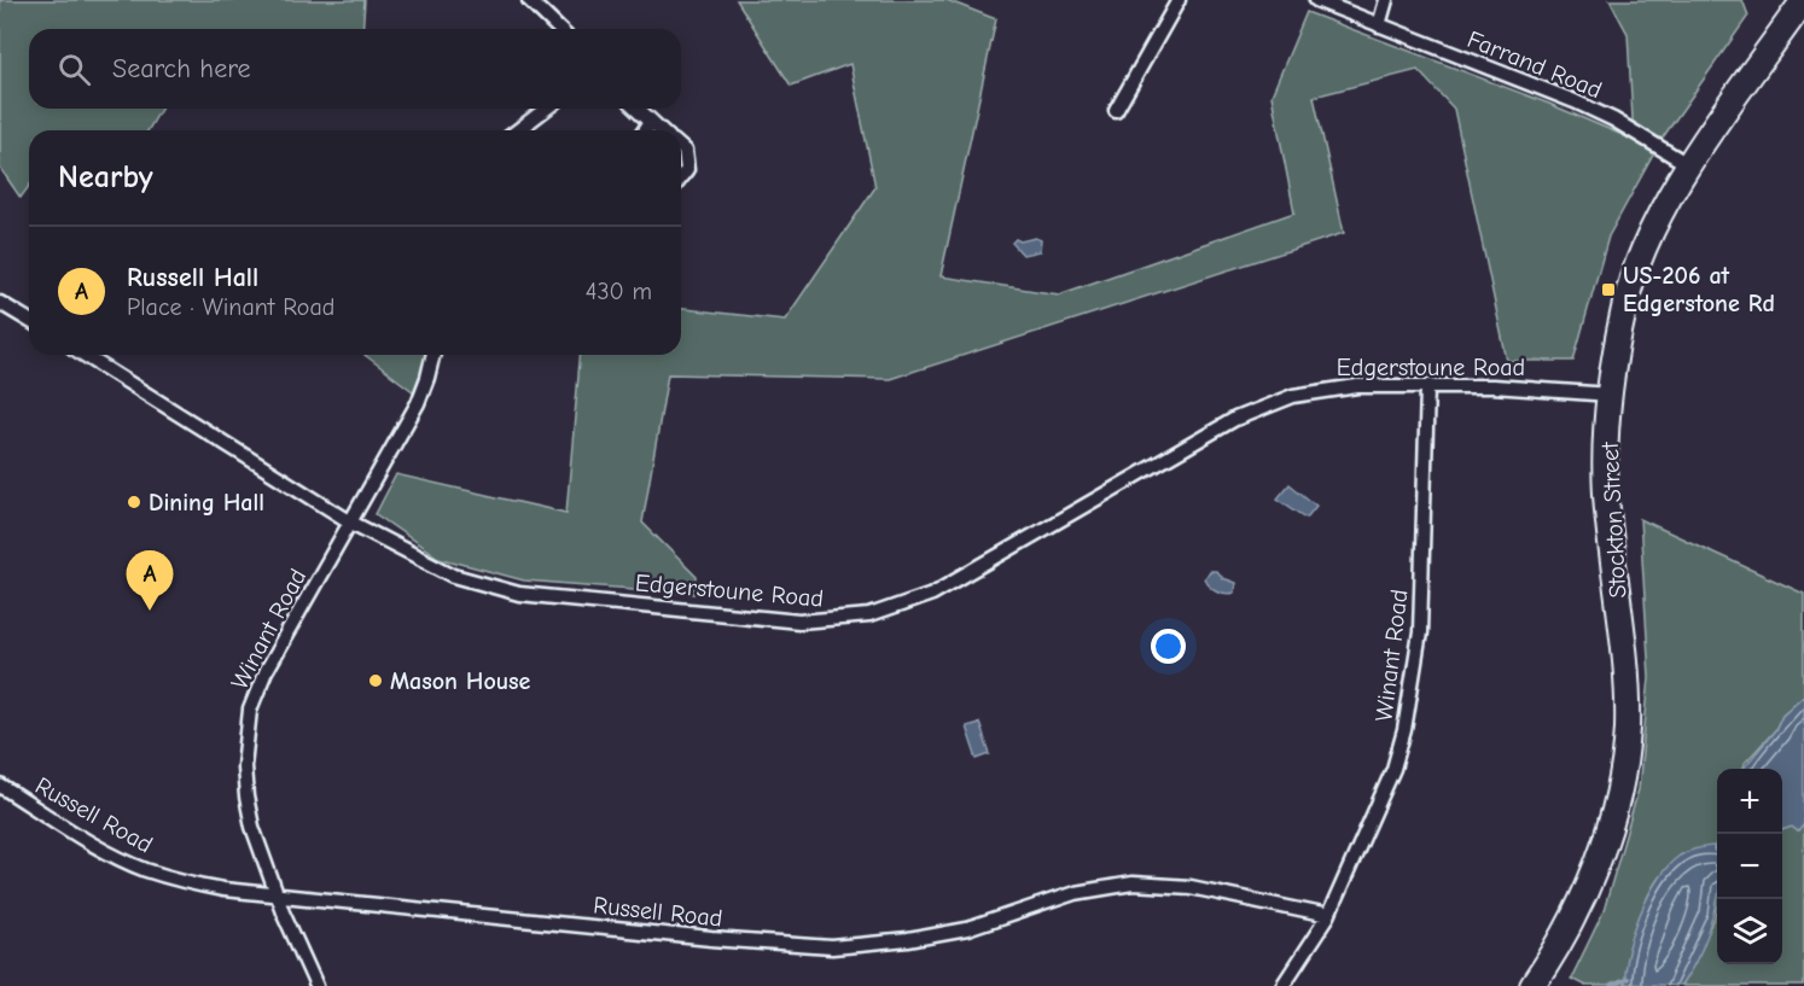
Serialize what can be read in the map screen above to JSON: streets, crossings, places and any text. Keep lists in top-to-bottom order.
{
  "streets": {
    "highway": ["Stockton Street"],
    "street": [
      "Farrand Road",
      "Edgerstoune Road",
      "Winant Road",
      "Russell Road"
    ]
  },
  "crossings": [
    ["Farrand Road", "Stockton Street"],
    ["Edgerstoune Road", "Stockton Street"],
    ["Edgerstoune Road", "Winant Road"],
    ["Winant Road", "Russell Road"]
  ],
  "places": {
    "transit": ["US-206 at Edgerstone Rd"],
    "other": ["Dining Hall", "Mason House"]
  },
  "page": {
    "search": "Search here",
    "heading": "Nearby",
    "list": [
      {
        "mark": "A",
        "name": "Russell Hall",
        "note": "Place · Winant Road",
        "value": "430 m"
      }
    ],
    "pins": "A",
    "map_buttons": ["+", "−"]
  }
}
